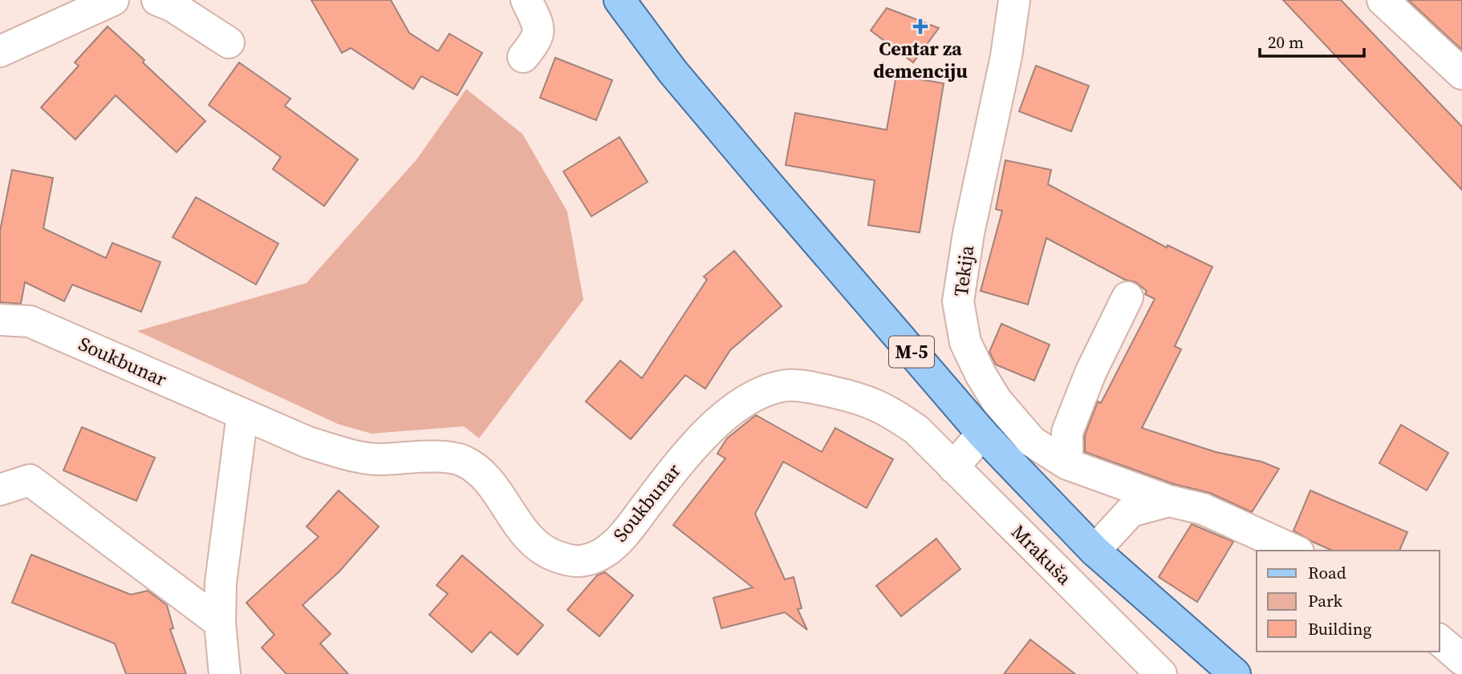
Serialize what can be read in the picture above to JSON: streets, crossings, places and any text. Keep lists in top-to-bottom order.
{
  "streets": {
    "main road": ["M-5"],
    "street": ["Tekija", "Soukbunar", "Mrakuša"]
  },
  "crossings": [
    ["Soukbunar", "Mrakuša"]
  ],
  "places": {
    "health": ["Centar za demenciju"]
  },
  "legend": ["Road", "Park", "Building"],
  "scale_bar": "20 m"
}
